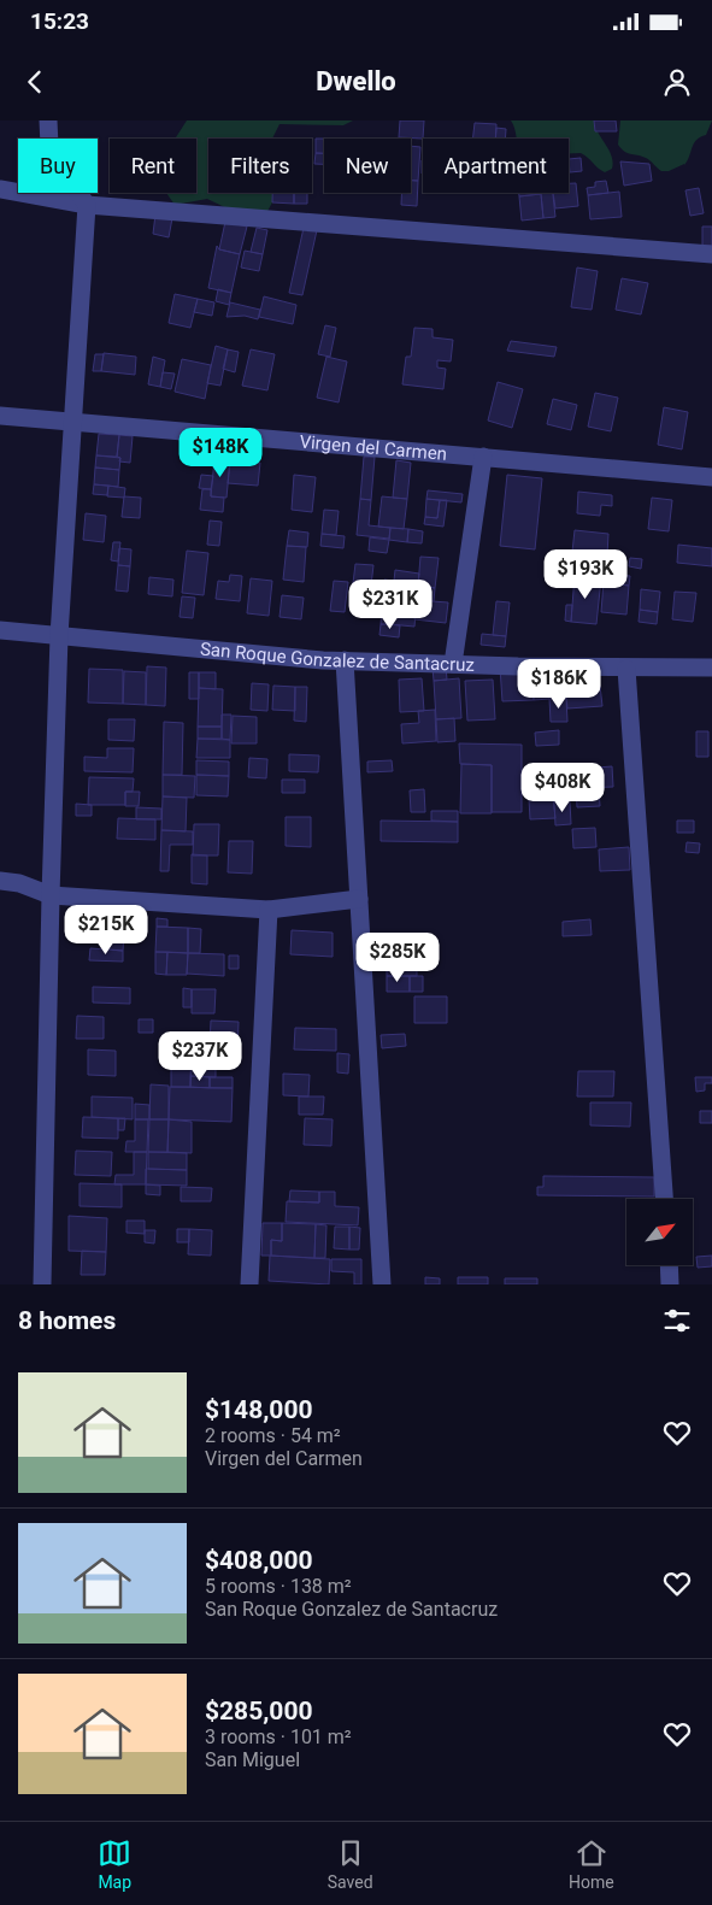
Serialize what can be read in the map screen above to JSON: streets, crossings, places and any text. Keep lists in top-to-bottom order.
{
  "streets": {
    "street": ["Virgen del Carmen", "San Roque Gonzalez de Santacruz"]
  },
  "north": "top right",
  "page": {
    "status": "15:23",
    "header": "Dwello",
    "chip": [
      "Buy",
      "Rent",
      "Filters",
      "New",
      "Apartment"
    ],
    "price": [
      "$148K",
      "$193K",
      "$231K",
      "$186K",
      "$408K",
      "$215K",
      "$285K",
      "$237K"
    ],
    "heading": "8 homes",
    "list": [
      {
        "name": "$148,000",
        "note": "2 rooms · 54 m² · Virgen del Carmen"
      },
      {
        "name": "$408,000",
        "note": "5 rooms · 138 m² · San Roque Gonzalez de Santacruz"
      },
      {
        "name": "$285,000",
        "note": "3 rooms · 101 m² · San Miguel"
      }
    ],
    "tabs": ["Map", "Saved", "Home"]
  }
}
